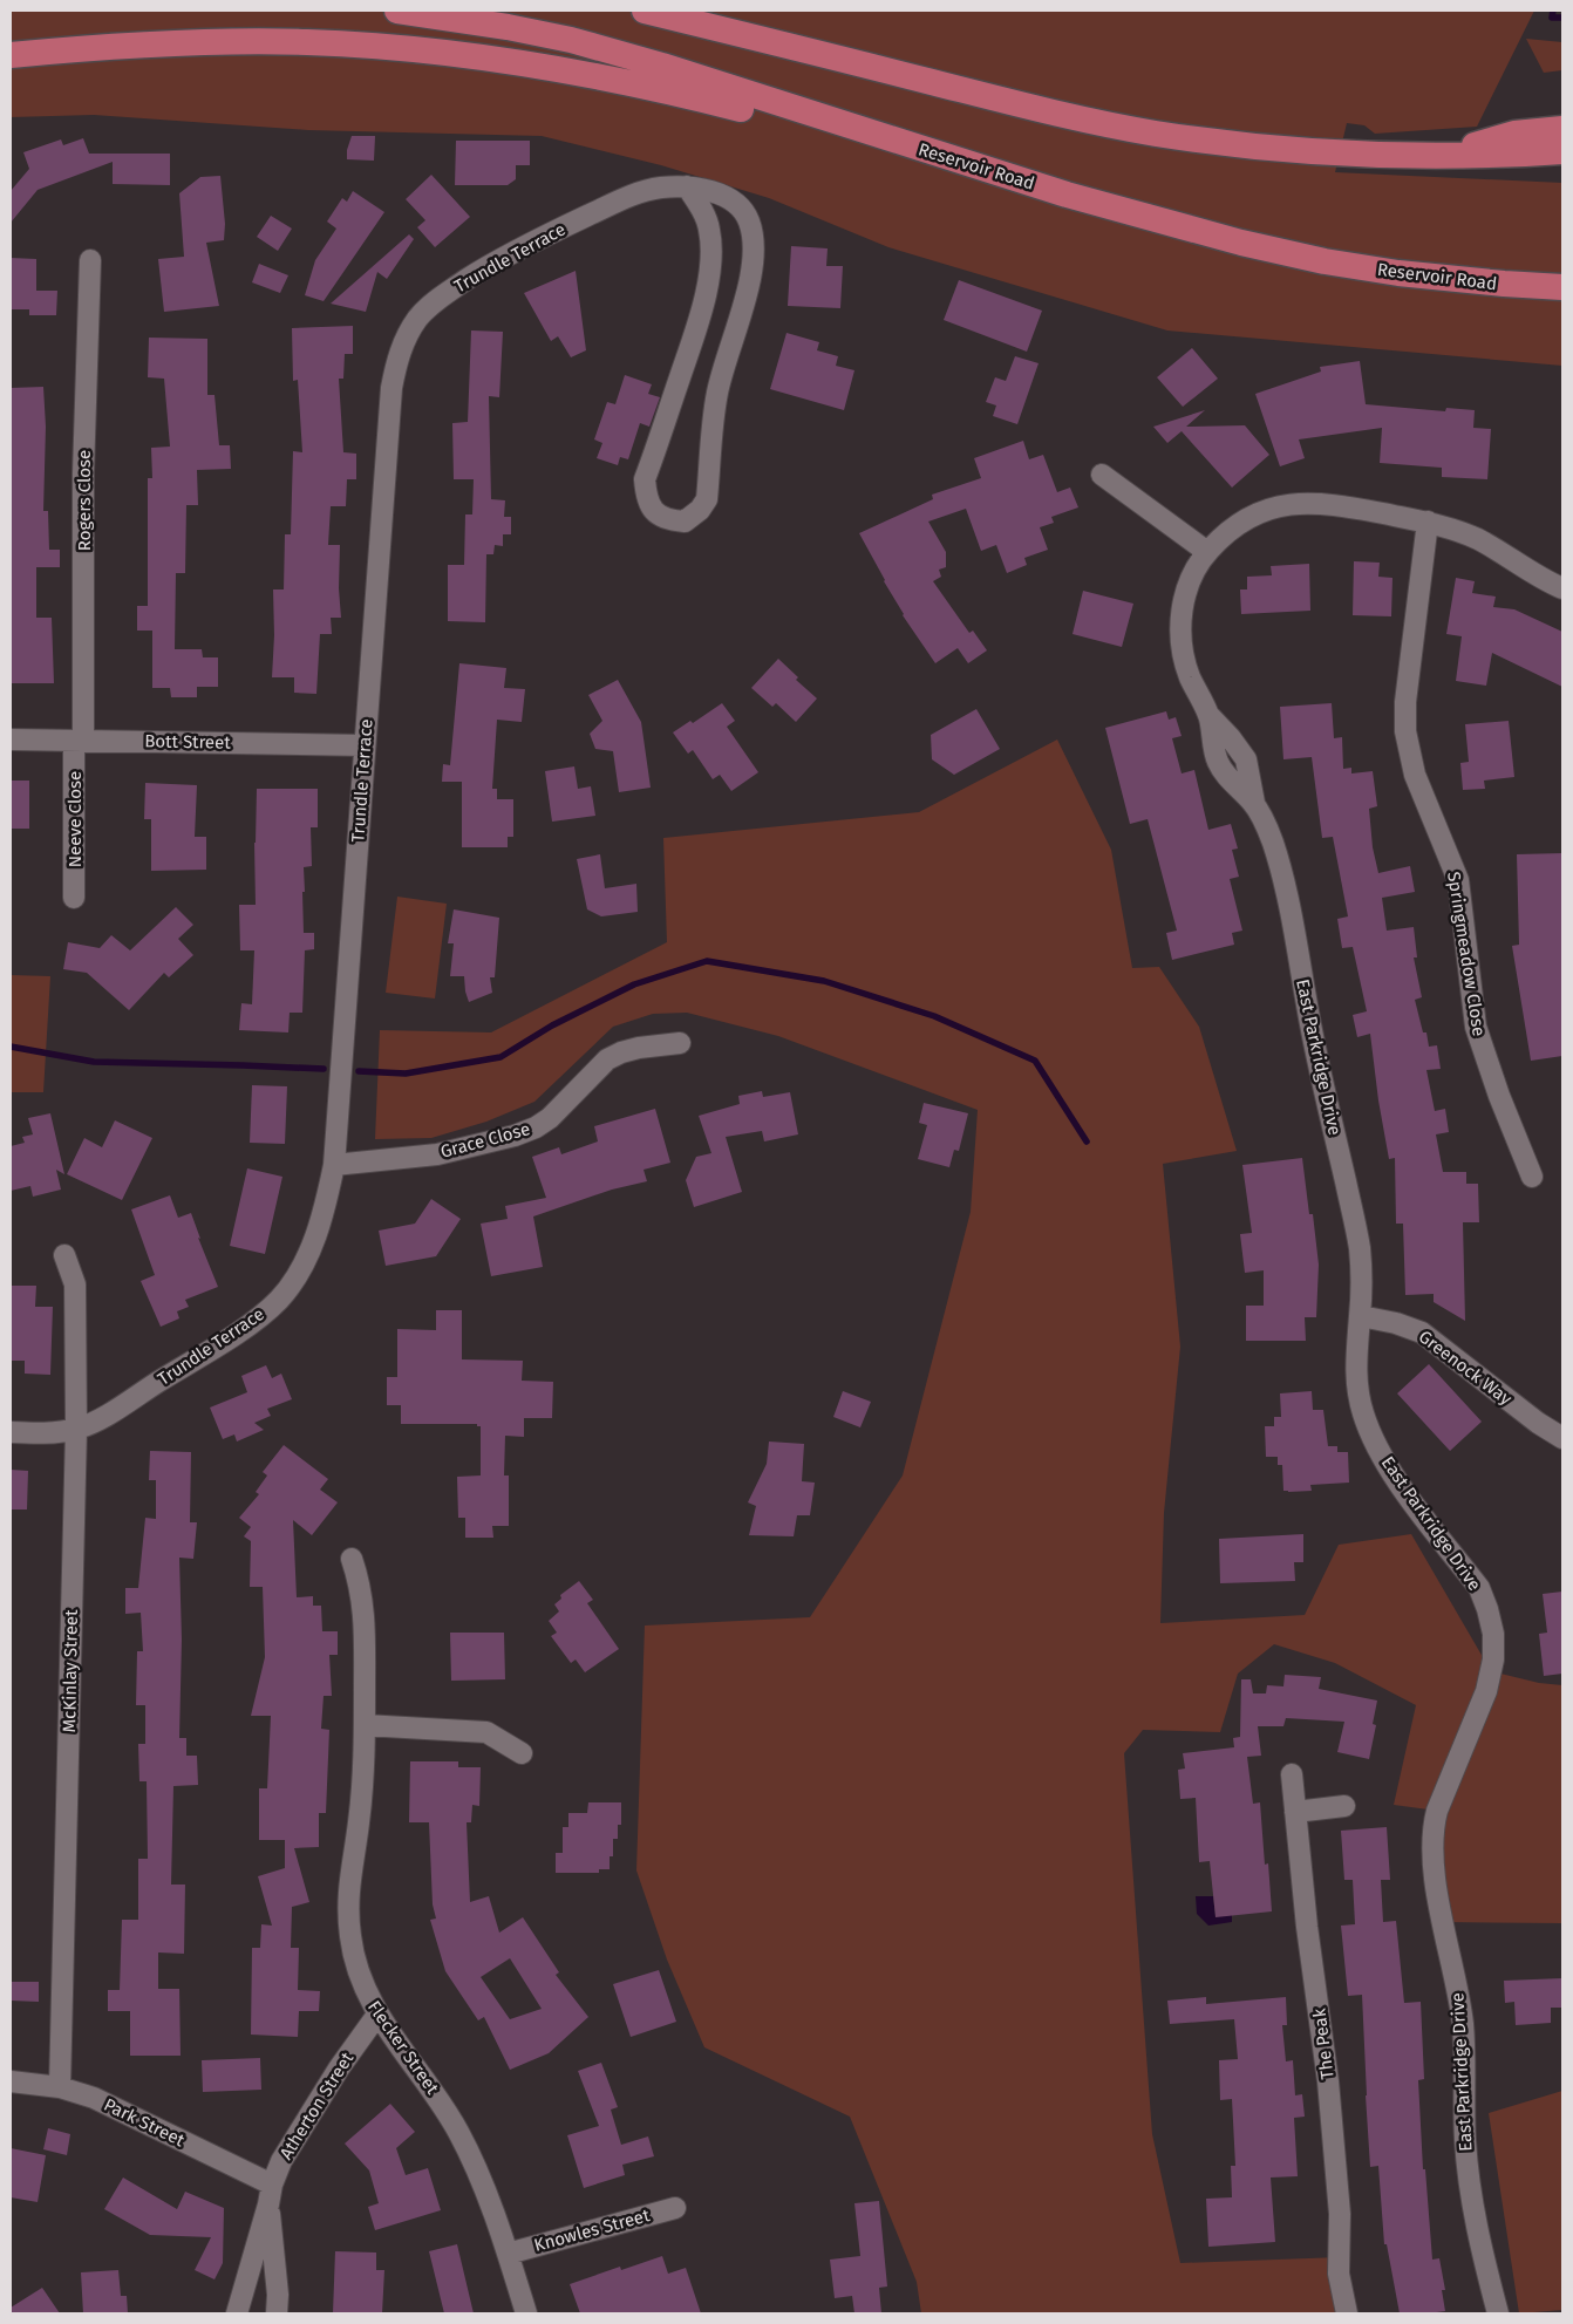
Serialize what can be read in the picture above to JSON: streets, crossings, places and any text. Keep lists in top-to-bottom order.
{
  "streets": {
    "main road": ["Reservoir Road"],
    "street": [
      "Trundle Terrace",
      "Rogers Close",
      "Bott Street",
      "Neeve Close",
      "Springmeadow Close",
      "East Parkridge Drive",
      "Grace Close",
      "Greenock Way",
      "McKinlay Street",
      "The Peak",
      "Flecker Street",
      "Atherton Street",
      "Park Street",
      "Knowles Street"
    ]
  },
  "crossings": [
    ["Trundle Terrace", "Bott Street"],
    ["Trundle Terrace", "Grace Close"],
    ["Trundle Terrace", "McKinlay Street"],
    ["Rogers Close", "Bott Street"],
    ["Rogers Close", "Neeve Close"],
    ["Bott Street", "Neeve Close"],
    ["Springmeadow Close", "East Parkridge Drive"],
    ["East Parkridge Drive", "Greenock Way"],
    ["McKinlay Street", "Park Street"],
    ["Flecker Street", "Atherton Street"],
    ["Flecker Street", "Knowles Street"],
    ["Atherton Street", "Park Street"]
  ]
}
